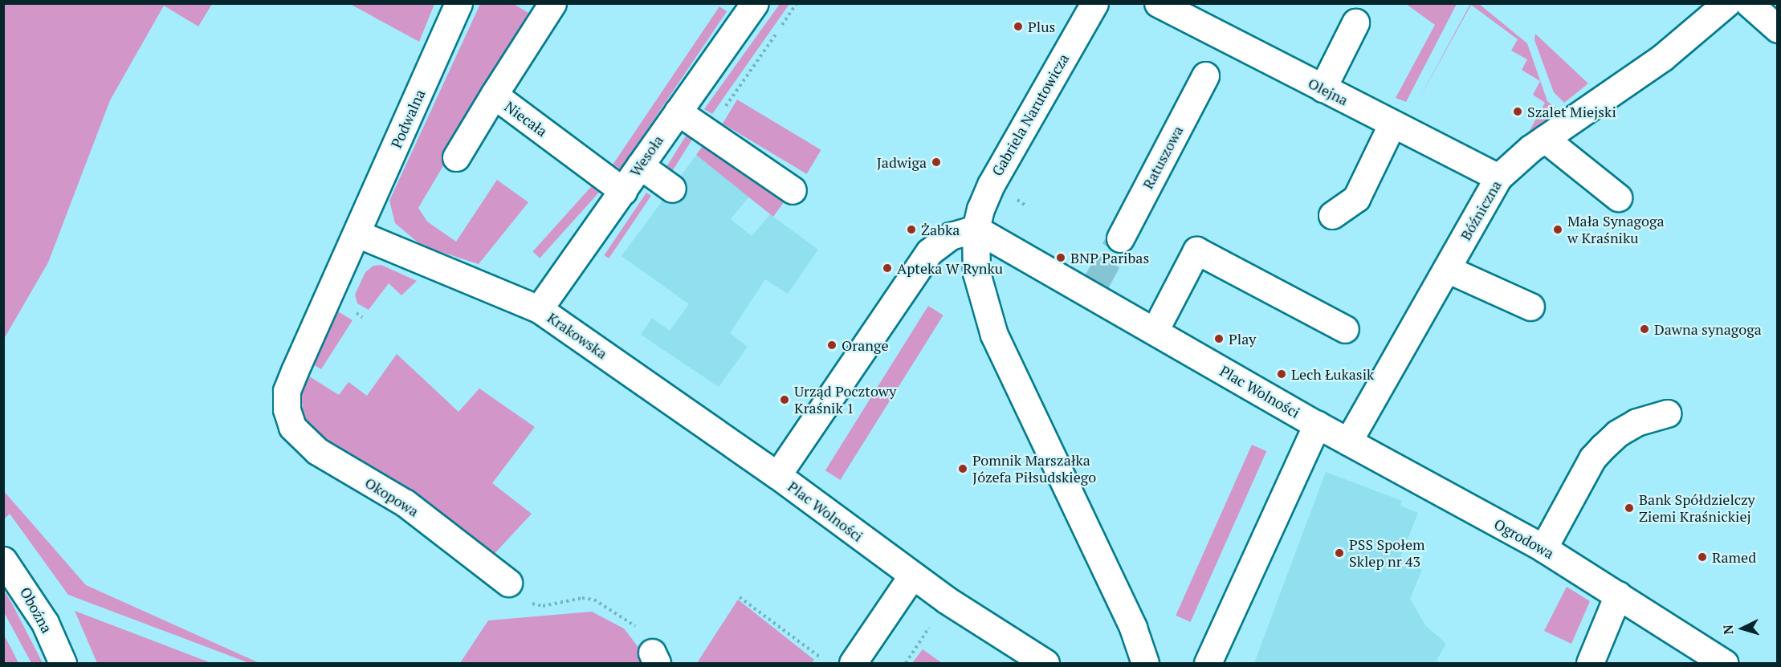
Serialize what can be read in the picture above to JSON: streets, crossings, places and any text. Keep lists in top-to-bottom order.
{
  "streets": {
    "street": [
      "Olejna",
      "Gabriela Narutowicza",
      "Podwalna",
      "Niecała",
      "Wesoła",
      "Ratuszowa",
      "Bóźniczna",
      "Krakowska",
      "Plac Wolności",
      "Okopowa",
      "Ogrodowa",
      "Oboźna"
    ]
  },
  "crossings": [
    ["Olejna", "Bóźniczna"],
    ["Gabriela Narutowicza", "Plac Wolności"],
    ["Podwalna", "Krakowska"],
    ["Podwalna", "Okopowa"],
    ["Niecała", "Wesoła"],
    ["Wesoła", "Krakowska"],
    ["Bóźniczna", "Ogrodowa"],
    ["Krakowska", "Plac Wolności"],
    ["Krakowska", "Okopowa"],
    ["Plac Wolności", "Ogrodowa"]
  ],
  "places": [
    "Plus",
    "Szalet Miejski",
    "Jadwiga",
    "Żabka",
    "Mała Synagoga w Kraśniku",
    "BNP Paribas",
    "Apteka W Rynku",
    "Dawna synagoga",
    "Play",
    "Orange",
    "Lech Łukasik",
    "Urząd Pocztowy Kraśnik 1",
    "Pomnik Marszałka Józefa Piłsudskiego",
    "Bank Spółdzielczy Ziemi Kraśnickiej",
    "PSS Społem Sklep nr 43",
    "Ramed"
  ],
  "north": "left"
}
